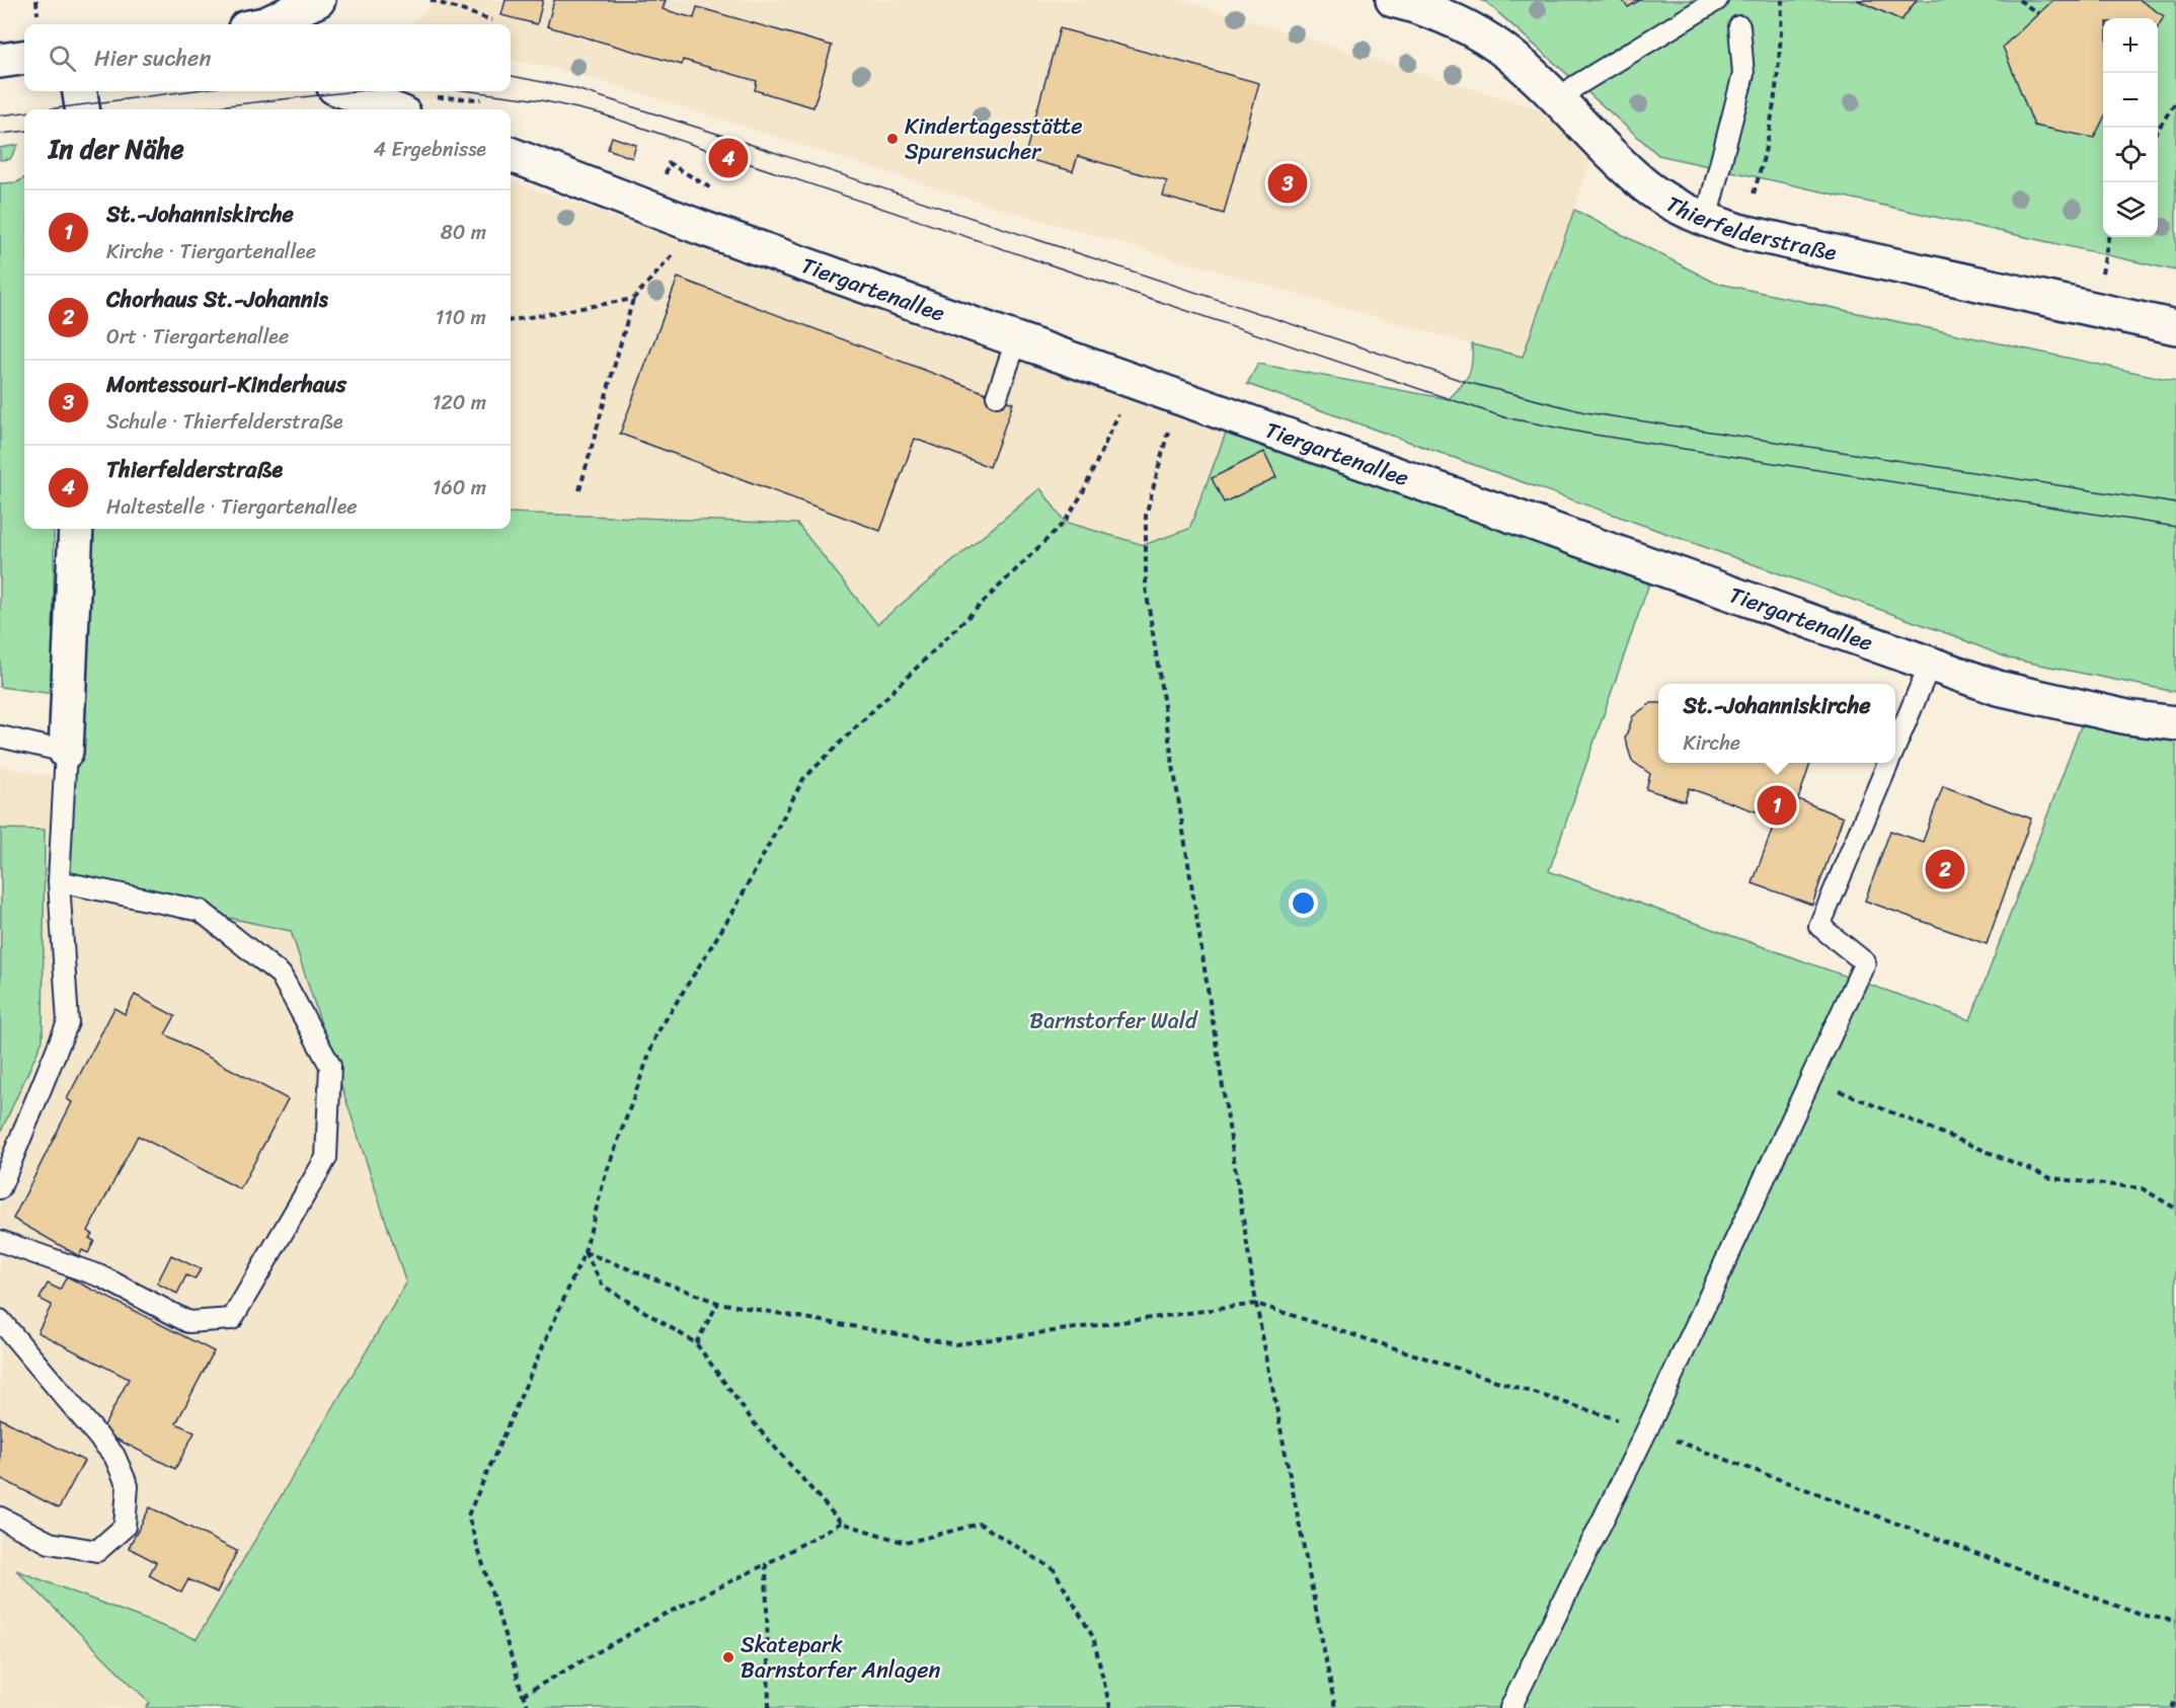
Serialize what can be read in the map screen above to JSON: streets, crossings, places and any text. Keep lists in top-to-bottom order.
{
  "streets": {
    "street": ["Thierfelderstraße", "Tiergartenallee"]
  },
  "parks": ["Barnstorfer Wald"],
  "places": ["Kindertagesstätte Spurensucher", "Skatepark Barnstorfer Anlagen"],
  "page": {
    "map_buttons": ["+", "−"],
    "search": "Hier suchen",
    "heading": ["In der Nähe", "4 Ergebnisse"],
    "pins": [
      "4",
      "3",
      "1",
      "2"
    ],
    "list": [
      {
        "mark": "1",
        "name": "St.-Johanniskirche",
        "note": "Kirche · Tiergartenallee",
        "value": "80 m"
      },
      {
        "mark": "2",
        "name": "Chorhaus St.-Johannis",
        "note": "Ort · Tiergartenallee",
        "value": "110 m"
      },
      {
        "mark": "3",
        "name": "Montessouri-Kinderhaus",
        "note": "Schule · Thierfelderstraße",
        "value": "120 m"
      },
      {
        "mark": "4",
        "name": "Thierfelderstraße",
        "note": "Haltestelle · Tiergartenallee",
        "value": "160 m"
      }
    ],
    "popup": ["St.-Johanniskirche", "Kirche"]
  }
}
